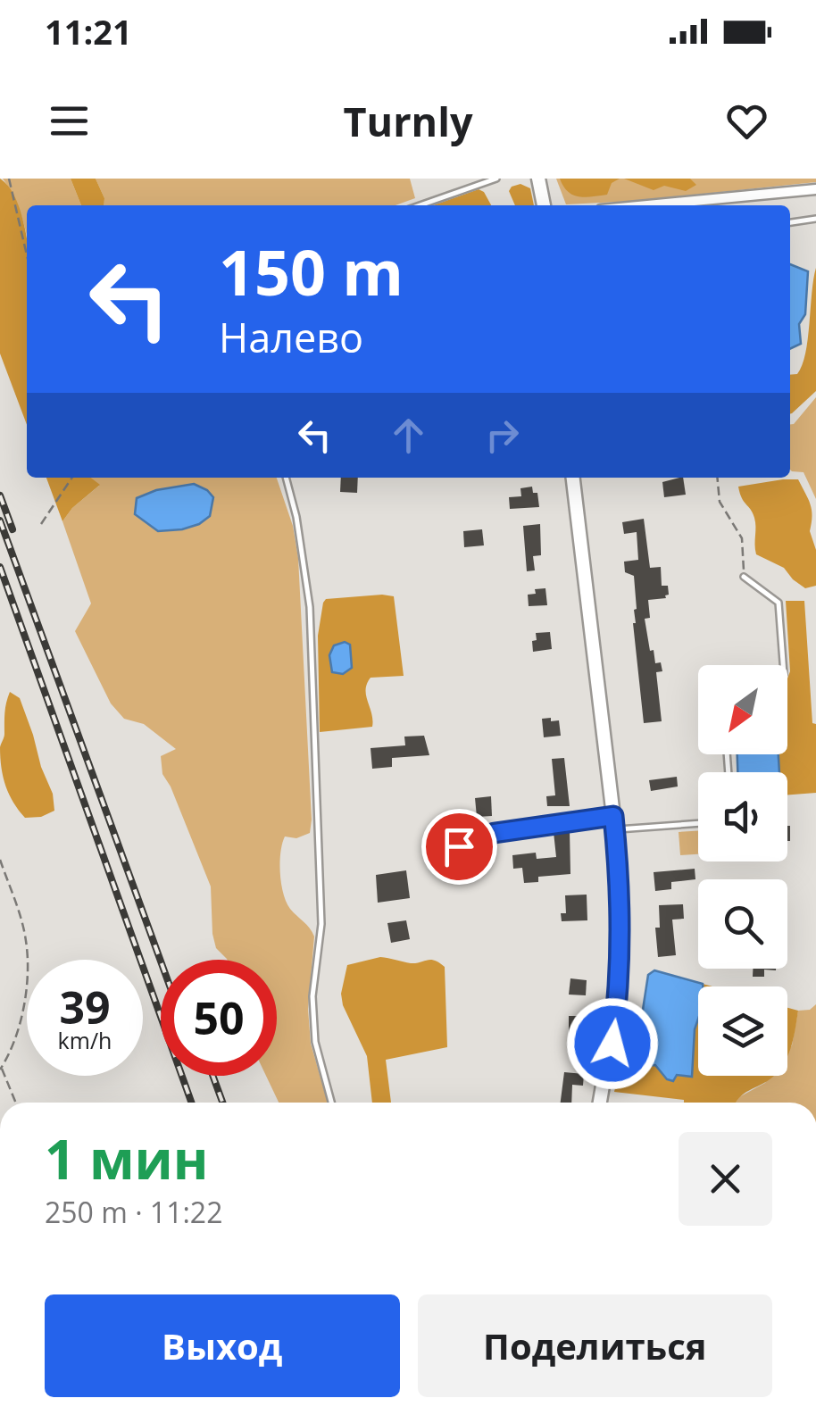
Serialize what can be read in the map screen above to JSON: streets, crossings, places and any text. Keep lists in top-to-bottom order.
{
  "north": "bottom left",
  "page": {
    "status": "11:21",
    "header": "Turnly",
    "turn": ["150 m", "Налево"],
    "speed": "39 km/h",
    "limit": "50",
    "heading": ["1 мин", "250 m · 11:22"],
    "buttons": ["Выход", "Поделиться"]
  }
}
